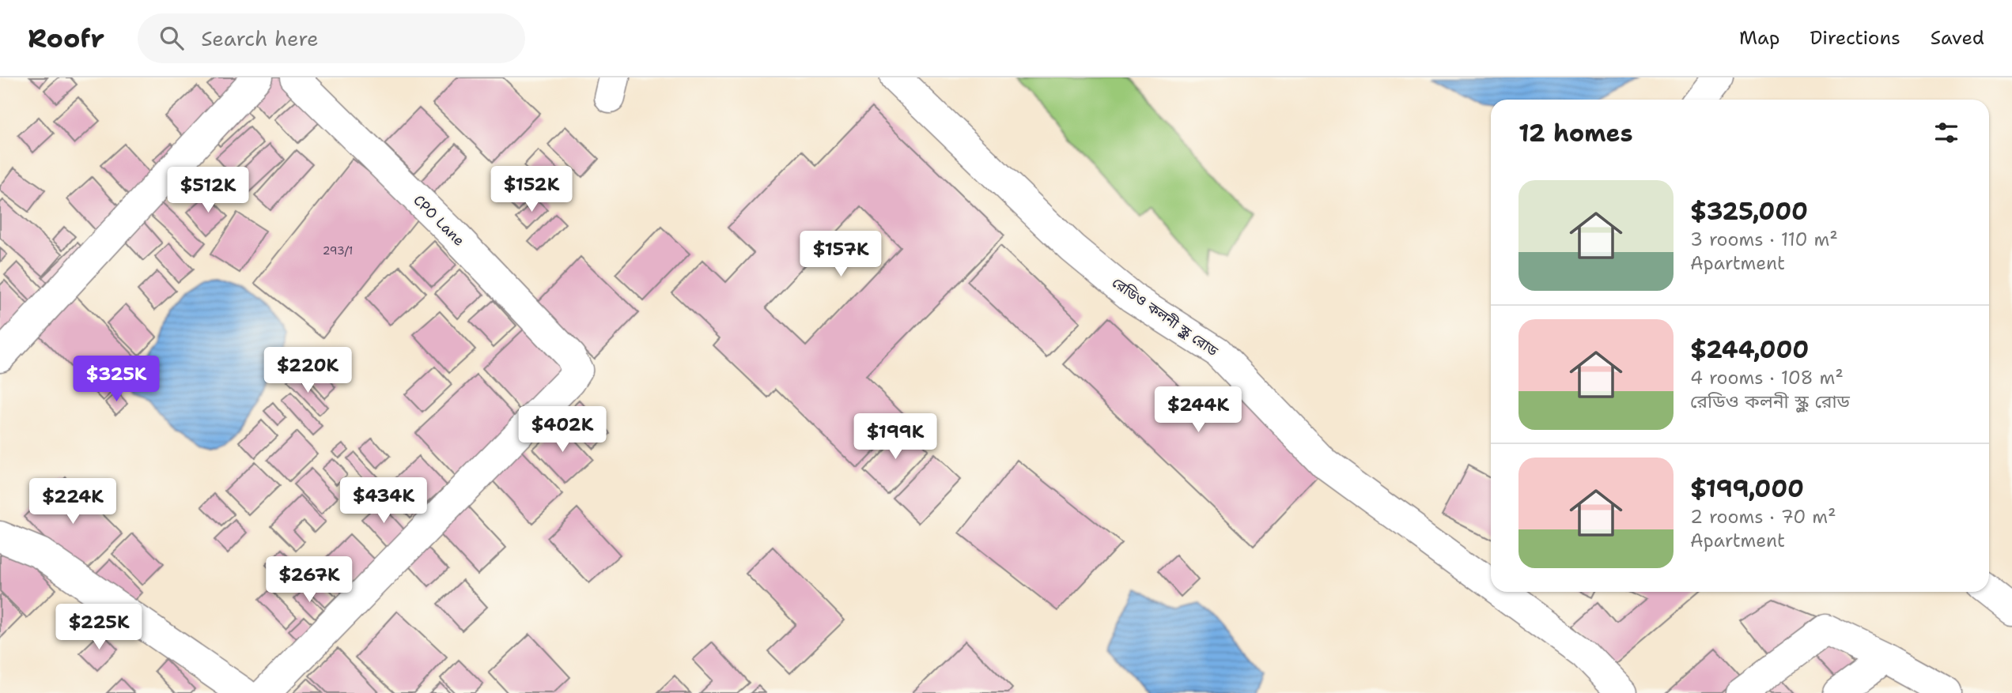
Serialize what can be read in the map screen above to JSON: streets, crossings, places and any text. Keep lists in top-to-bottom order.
{
  "streets": {
    "street": ["CPO Lane", "রেডিও কলনী স্কুল রোড"]
  },
  "house_numbers": ["293/1"],
  "page": {
    "header": "Roofr",
    "search": "Search here",
    "nav": ["Map", "Directions", "Saved"],
    "heading": "12 homes",
    "price": [
      "$152K",
      "$512K",
      "$157K",
      "$220K",
      "$325K",
      "$244K",
      "$402K",
      "$199K",
      "$434K",
      "$224K",
      "$267K",
      "$225K"
    ],
    "list": [
      {
        "name": "$325,000",
        "note": "3 rooms · 110 m² · Apartment"
      },
      {
        "name": "$244,000",
        "note": "4 rooms · 108 m² · রেডিও কলনী স্কুল রোড"
      },
      {
        "name": "$199,000",
        "note": "2 rooms · 70 m² · Apartment"
      }
    ]
  }
}
